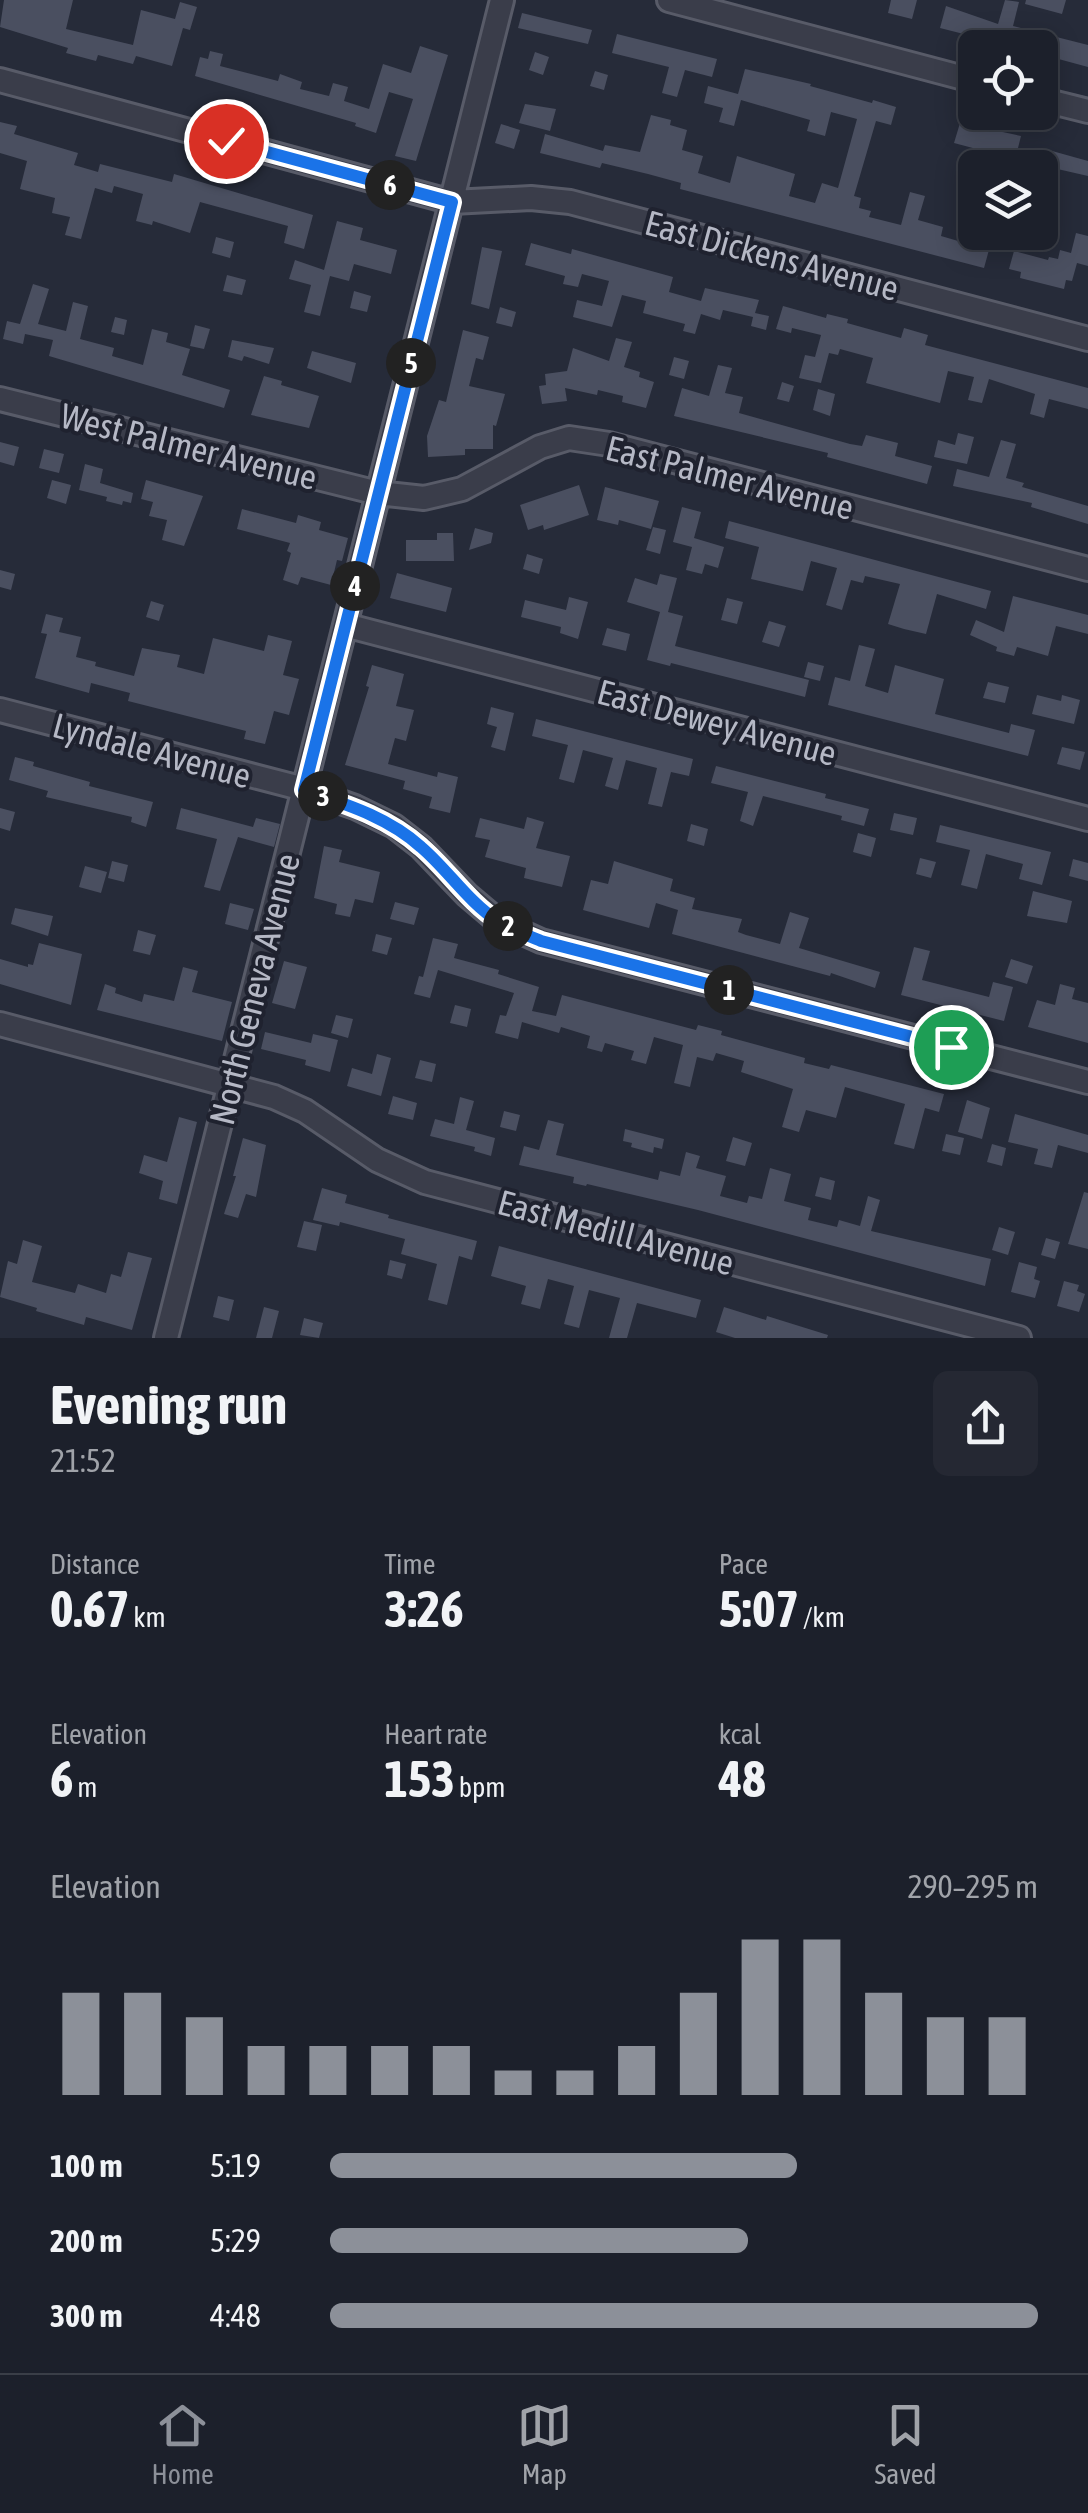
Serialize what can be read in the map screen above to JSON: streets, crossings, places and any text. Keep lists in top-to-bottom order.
{
  "streets": {
    "street": [
      "East Dickens Avenue",
      "West Palmer Avenue",
      "East Palmer Avenue",
      "East Dewey Avenue",
      "Lyndale Avenue",
      "North Geneva Avenue",
      "East Medill Avenue"
    ]
  },
  "crossings": [
    ["East Dickens Avenue", "North Geneva Avenue"],
    ["West Palmer Avenue", "East Palmer Avenue"],
    ["West Palmer Avenue", "North Geneva Avenue"],
    ["East Palmer Avenue", "North Geneva Avenue"],
    ["East Dewey Avenue", "North Geneva Avenue"],
    ["Lyndale Avenue", "North Geneva Avenue"],
    ["North Geneva Avenue", "East Medill Avenue"]
  ],
  "page": {
    "pins": [
      "6",
      "5",
      "4",
      "3",
      "2",
      "1"
    ],
    "heading": ["Evening run", "21:52"],
    "stats": [
      ["Distance", "0.67 km"],
      ["Time", "3:26"],
      ["Pace", "5:07 /km"],
      ["Elevation", "6 m"],
      ["Heart rate", "153 bpm"],
      ["kcal", "48"]
    ],
    "chart": ["Elevation", "290–295 m"],
    "list": [
      {
        "name": "100 m",
        "note": "5:19"
      },
      {
        "name": "200 m",
        "note": "5:29"
      },
      {
        "name": "300 m",
        "note": "4:48"
      }
    ],
    "tabs": ["Home", "Map", "Saved"]
  }
}
